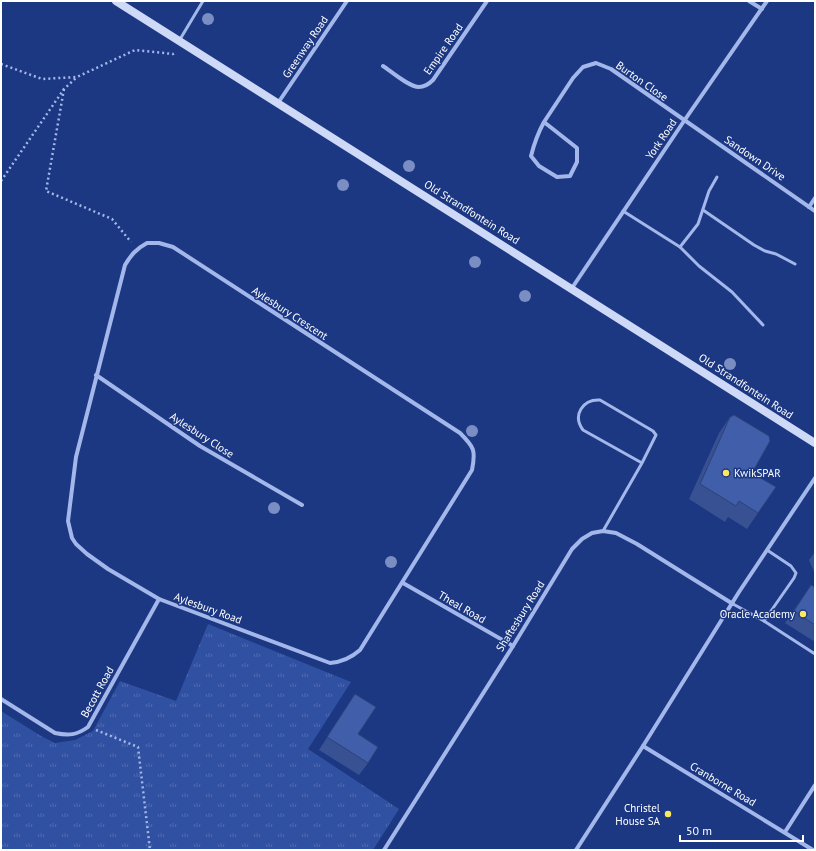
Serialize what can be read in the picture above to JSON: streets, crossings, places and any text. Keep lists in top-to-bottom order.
{
  "streets": {
    "street": [
      "Greenway Road",
      "Empire Road",
      "Burton Close",
      "York Road",
      "Sandown Drive",
      "Old Strandfontein Road",
      "Aylesbury Crescent",
      "Aylesbury Close",
      "Theal Road",
      "Aylesbury Road",
      "Shaftesbury Road",
      "Becott Road",
      "Cranborne Road"
    ]
  },
  "crossings": [
    ["Greenway Road", "Old Strandfontein Road"],
    ["Burton Close", "York Road"],
    ["Burton Close", "Sandown Drive"],
    ["York Road", "Sandown Drive"],
    ["York Road", "Old Strandfontein Road"],
    ["Aylesbury Crescent", "Theal Road"],
    ["Aylesbury Crescent", "Aylesbury Road"],
    ["Aylesbury Close", "Aylesbury Road"],
    ["Theal Road", "Shaftesbury Road"],
    ["Aylesbury Road", "Becott Road"]
  ],
  "places": ["KwikSPAR", "Oracle Academy", "Christel House SA"],
  "scale_bar": "50 m"
}
